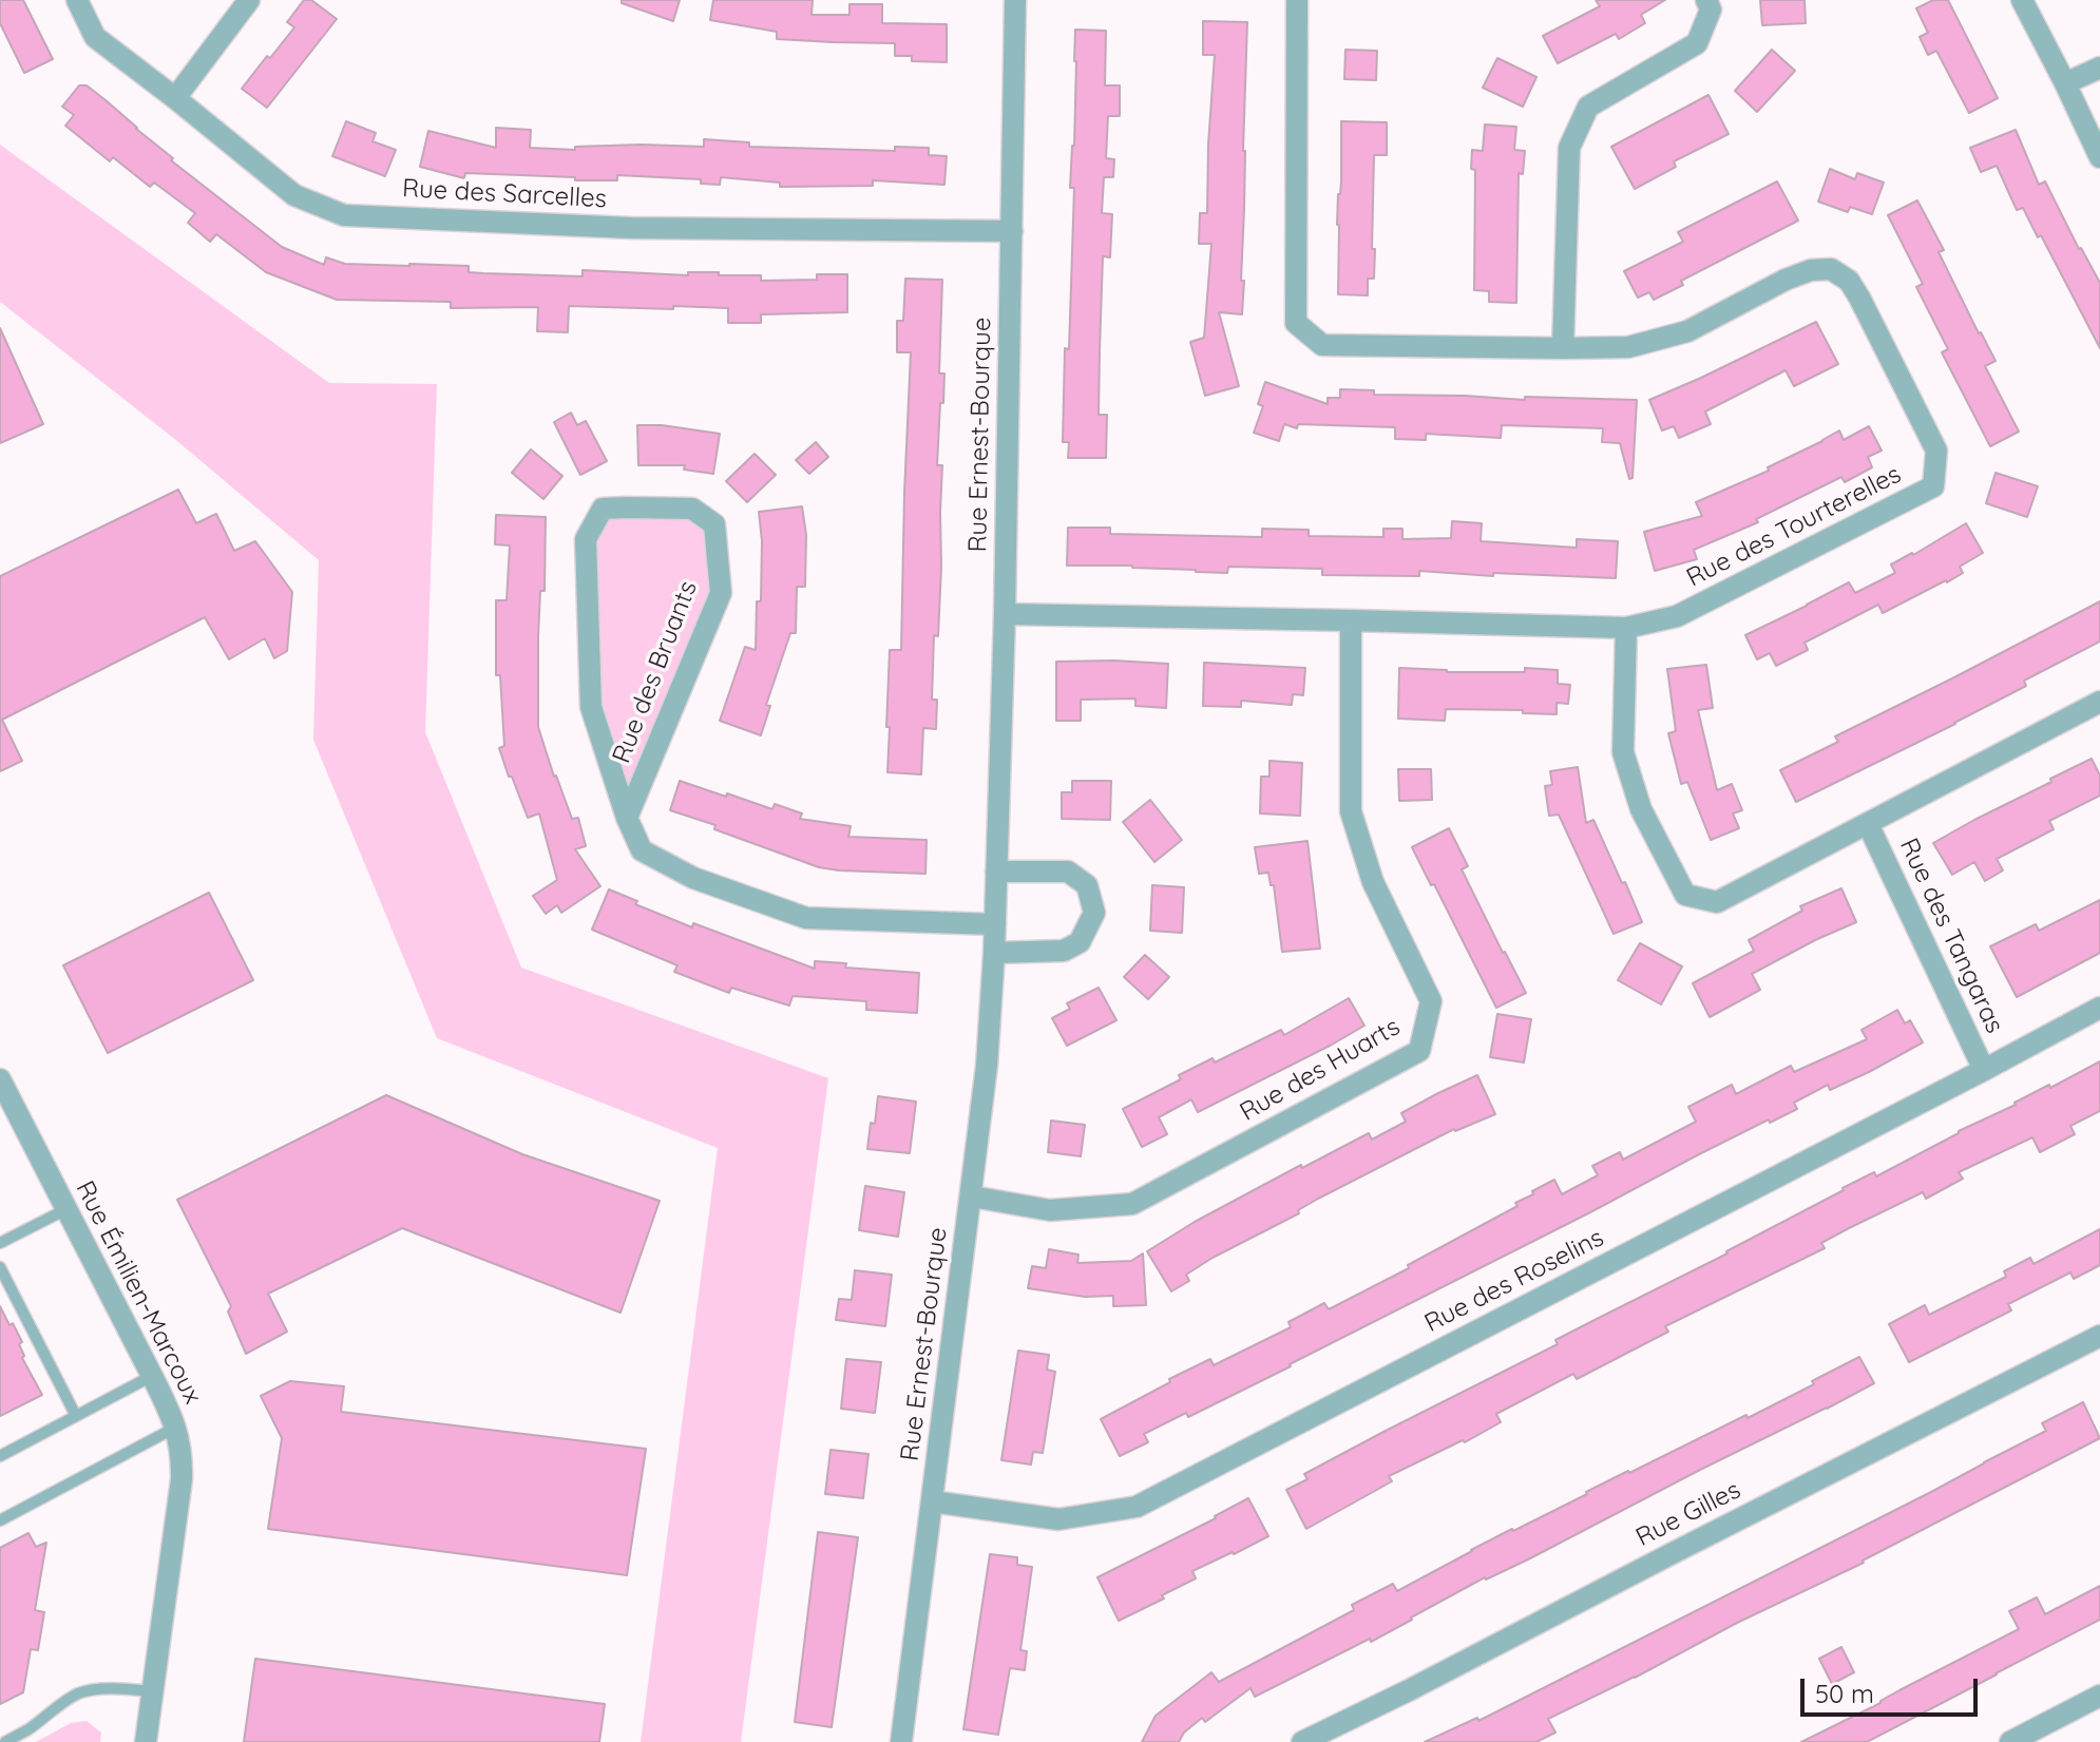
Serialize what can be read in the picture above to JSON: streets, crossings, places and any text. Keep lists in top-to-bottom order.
{
  "streets": {
    "street": [
      "Rue des Sarcelles",
      "Rue Ernest-Bourque",
      "Rue des Tourterelles",
      "Rue des Bruants",
      "Rue des Tangaras",
      "Rue des Huarts",
      "Rue des Roselins",
      "Rue Émilien-Marcoux",
      "Rue Gilles"
    ]
  },
  "crossings": [
    ["Rue des Sarcelles", "Rue Ernest-Bourque"],
    ["Rue Ernest-Bourque", "Rue des Tourterelles"],
    ["Rue Ernest-Bourque", "Rue des Bruants"],
    ["Rue Ernest-Bourque", "Rue des Huarts"],
    ["Rue Ernest-Bourque", "Rue des Roselins"],
    ["Rue des Tourterelles", "Rue des Tangaras"],
    ["Rue des Tourterelles", "Rue des Huarts"],
    ["Rue des Tangaras", "Rue des Roselins"]
  ],
  "scale_bar": "50 m"
}
